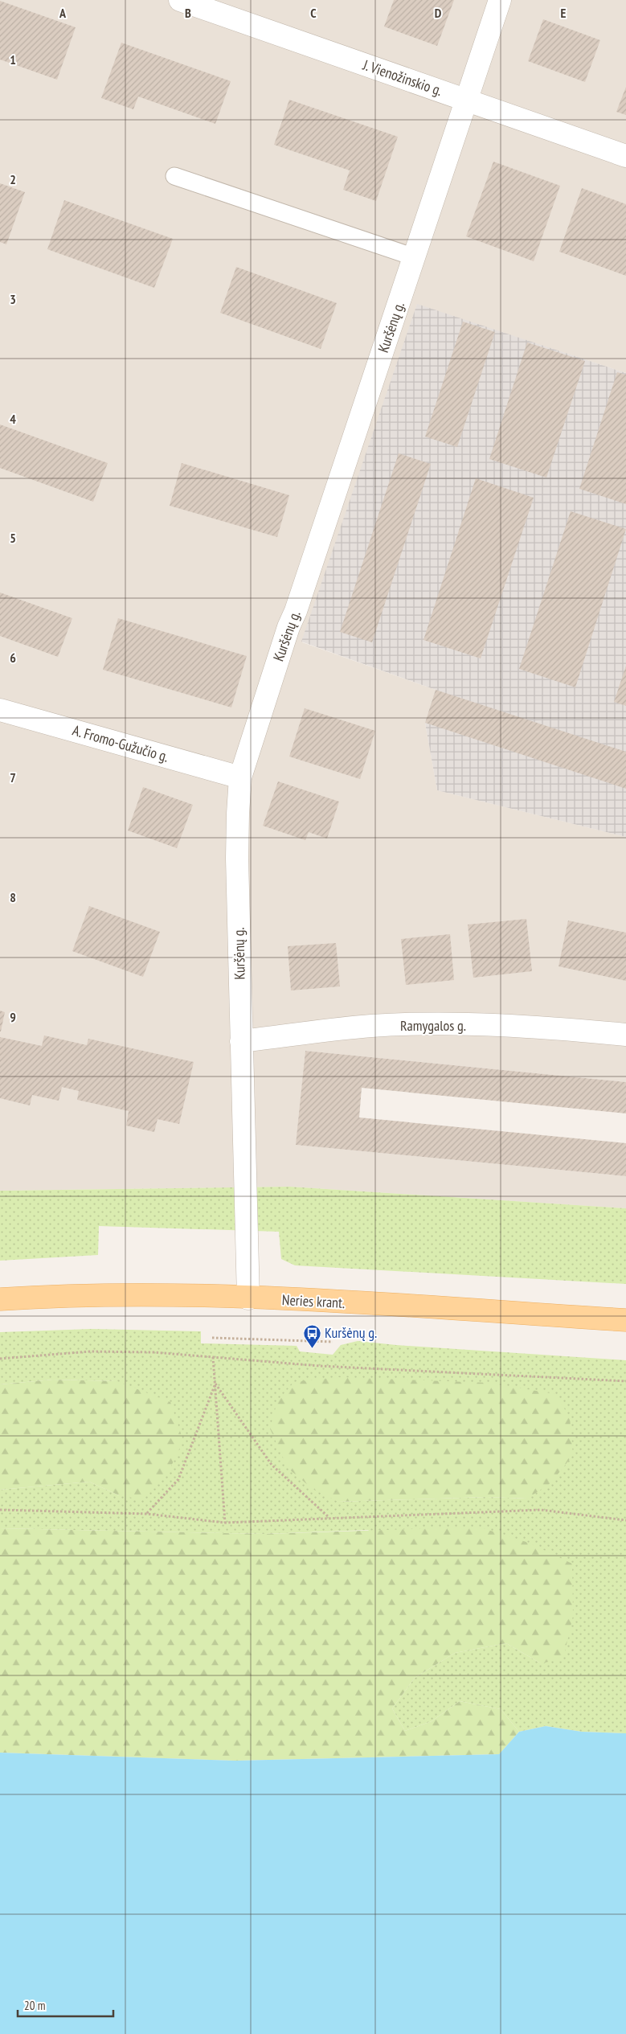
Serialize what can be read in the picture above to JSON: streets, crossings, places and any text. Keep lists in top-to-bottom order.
{
  "streets": {
    "main road": ["Neries krant."],
    "street": [
      "J. Vienožinskio g.",
      "Kuršėnų g.",
      "A. Fromo-Gužučio g.",
      "Ramygalos g."
    ]
  },
  "crossings": [
    ["J. Vienožinskio g.", "Kuršėnų g."],
    ["Kuršėnų g.", "A. Fromo-Gužučio g."],
    ["Kuršėnų g.", "Ramygalos g."],
    ["Kuršėnų g.", "Neries krant."]
  ],
  "places": {
    "bus stop": ["Kuršėnų g."]
  },
  "scale_bar": "20 m",
  "grid": {
    "columns": [
      "A",
      "B",
      "C",
      "D",
      "E"
    ],
    "rows": [
      "1",
      "2",
      "3",
      "4",
      "5",
      "6",
      "7",
      "8",
      "9"
    ]
  }
}
